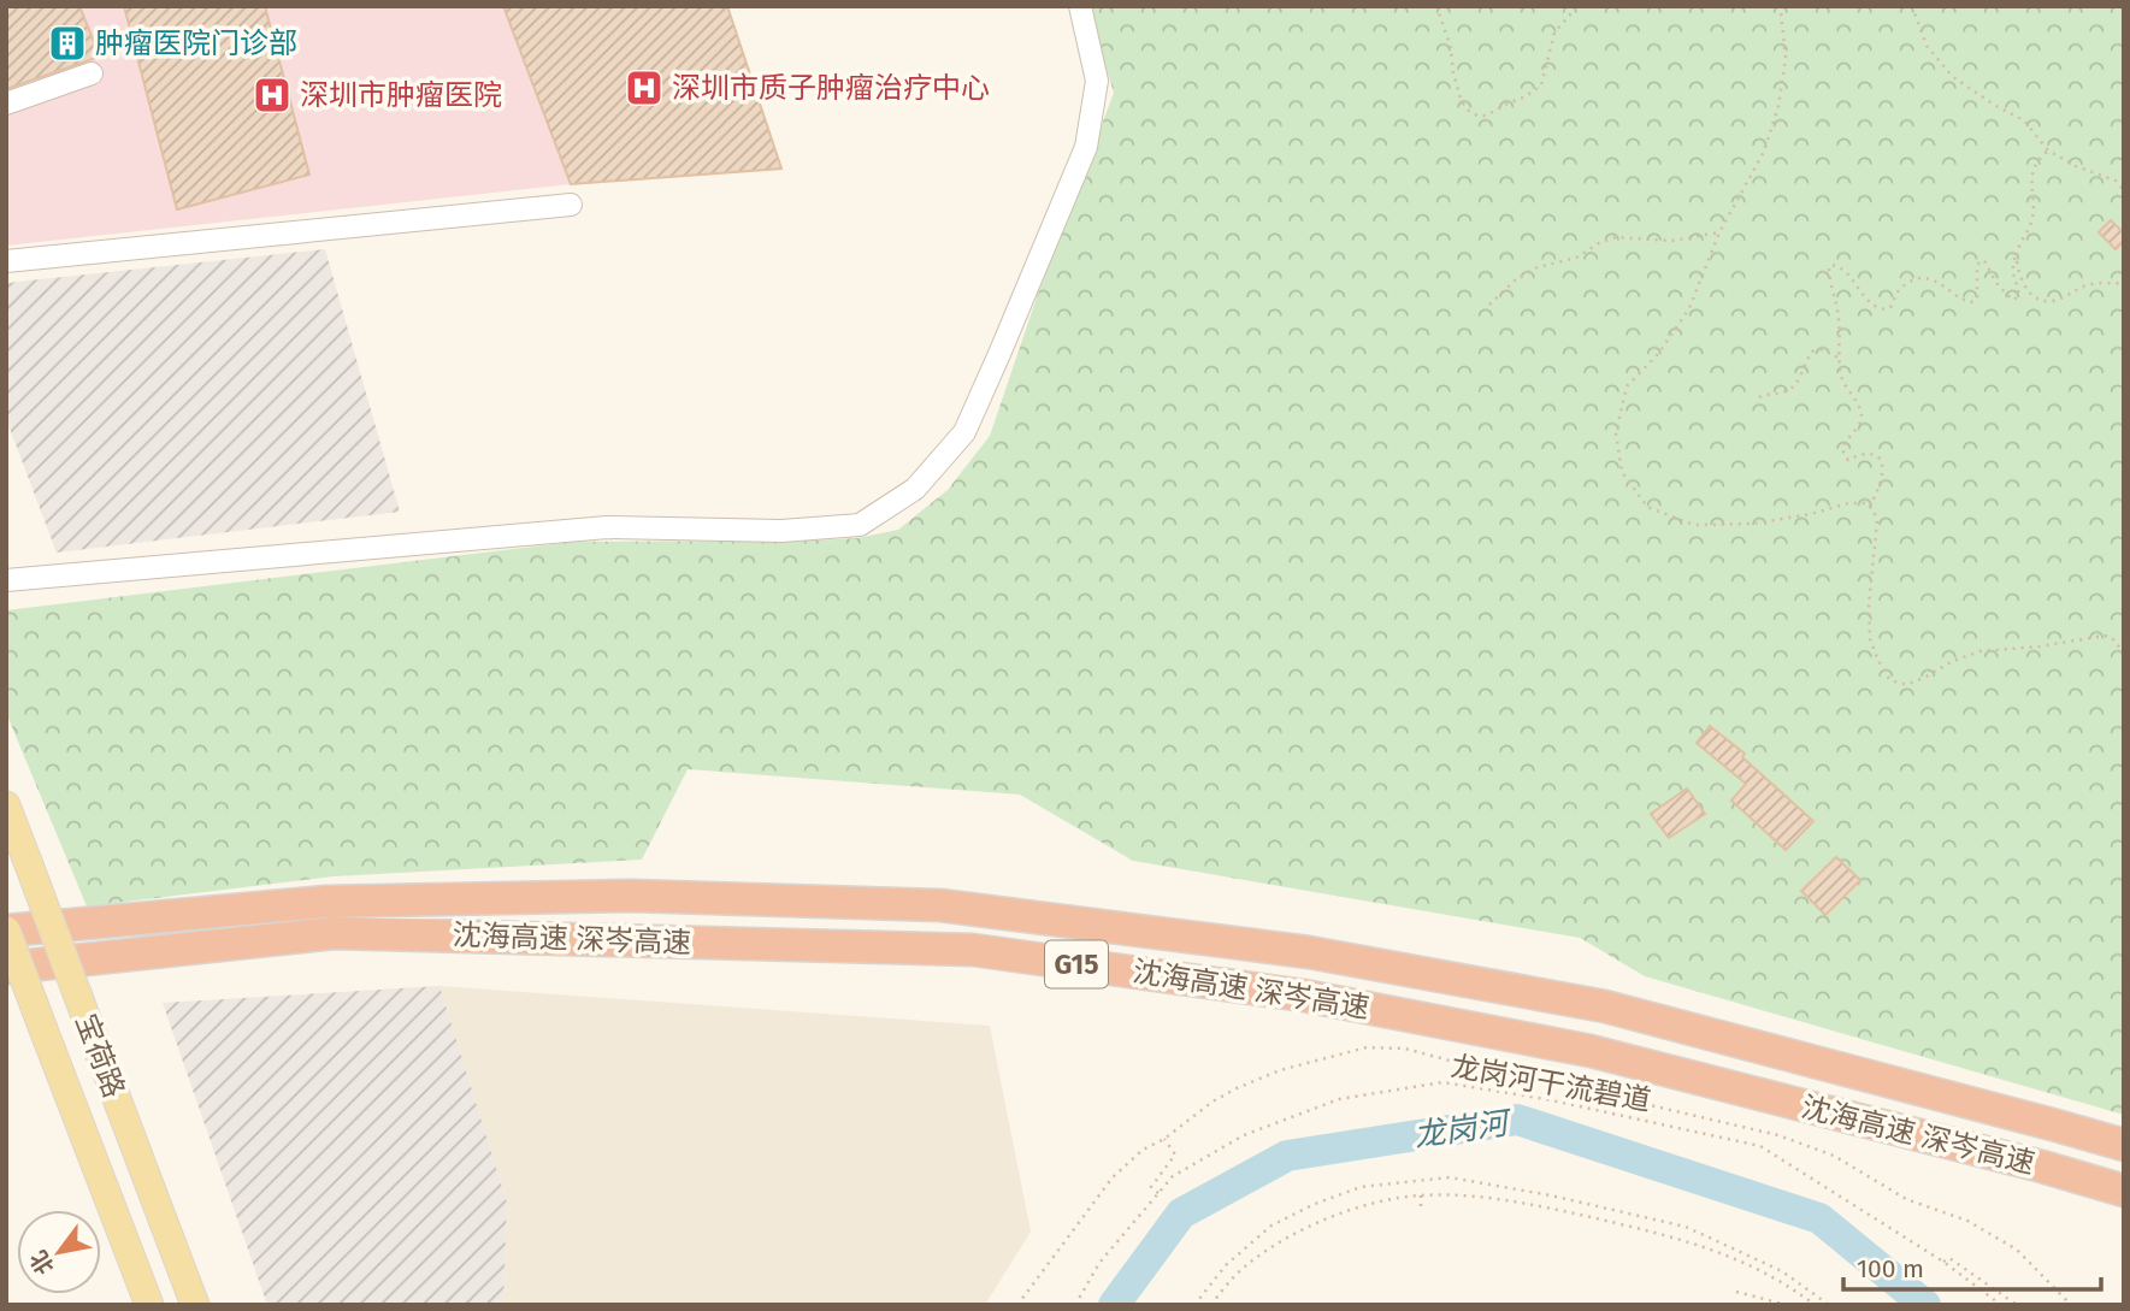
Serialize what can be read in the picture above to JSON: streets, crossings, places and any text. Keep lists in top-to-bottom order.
{
  "streets": {
    "highway": ["沈海高速 深岑高速", "G15"],
    "main road": ["宝荷路"],
    "path": ["龙岗河干流碧道"]
  },
  "crossings": [
    ["沈海高速 深岑高速", "宝荷路"]
  ],
  "water": ["龙岗河"],
  "places": {
    "building": ["肿瘤医院门诊部"],
    "hospital": ["深圳市质子肿瘤治疗中心", "深圳市肿瘤医院"]
  },
  "scale_bar": "100 m",
  "north": "bottom left"
}
